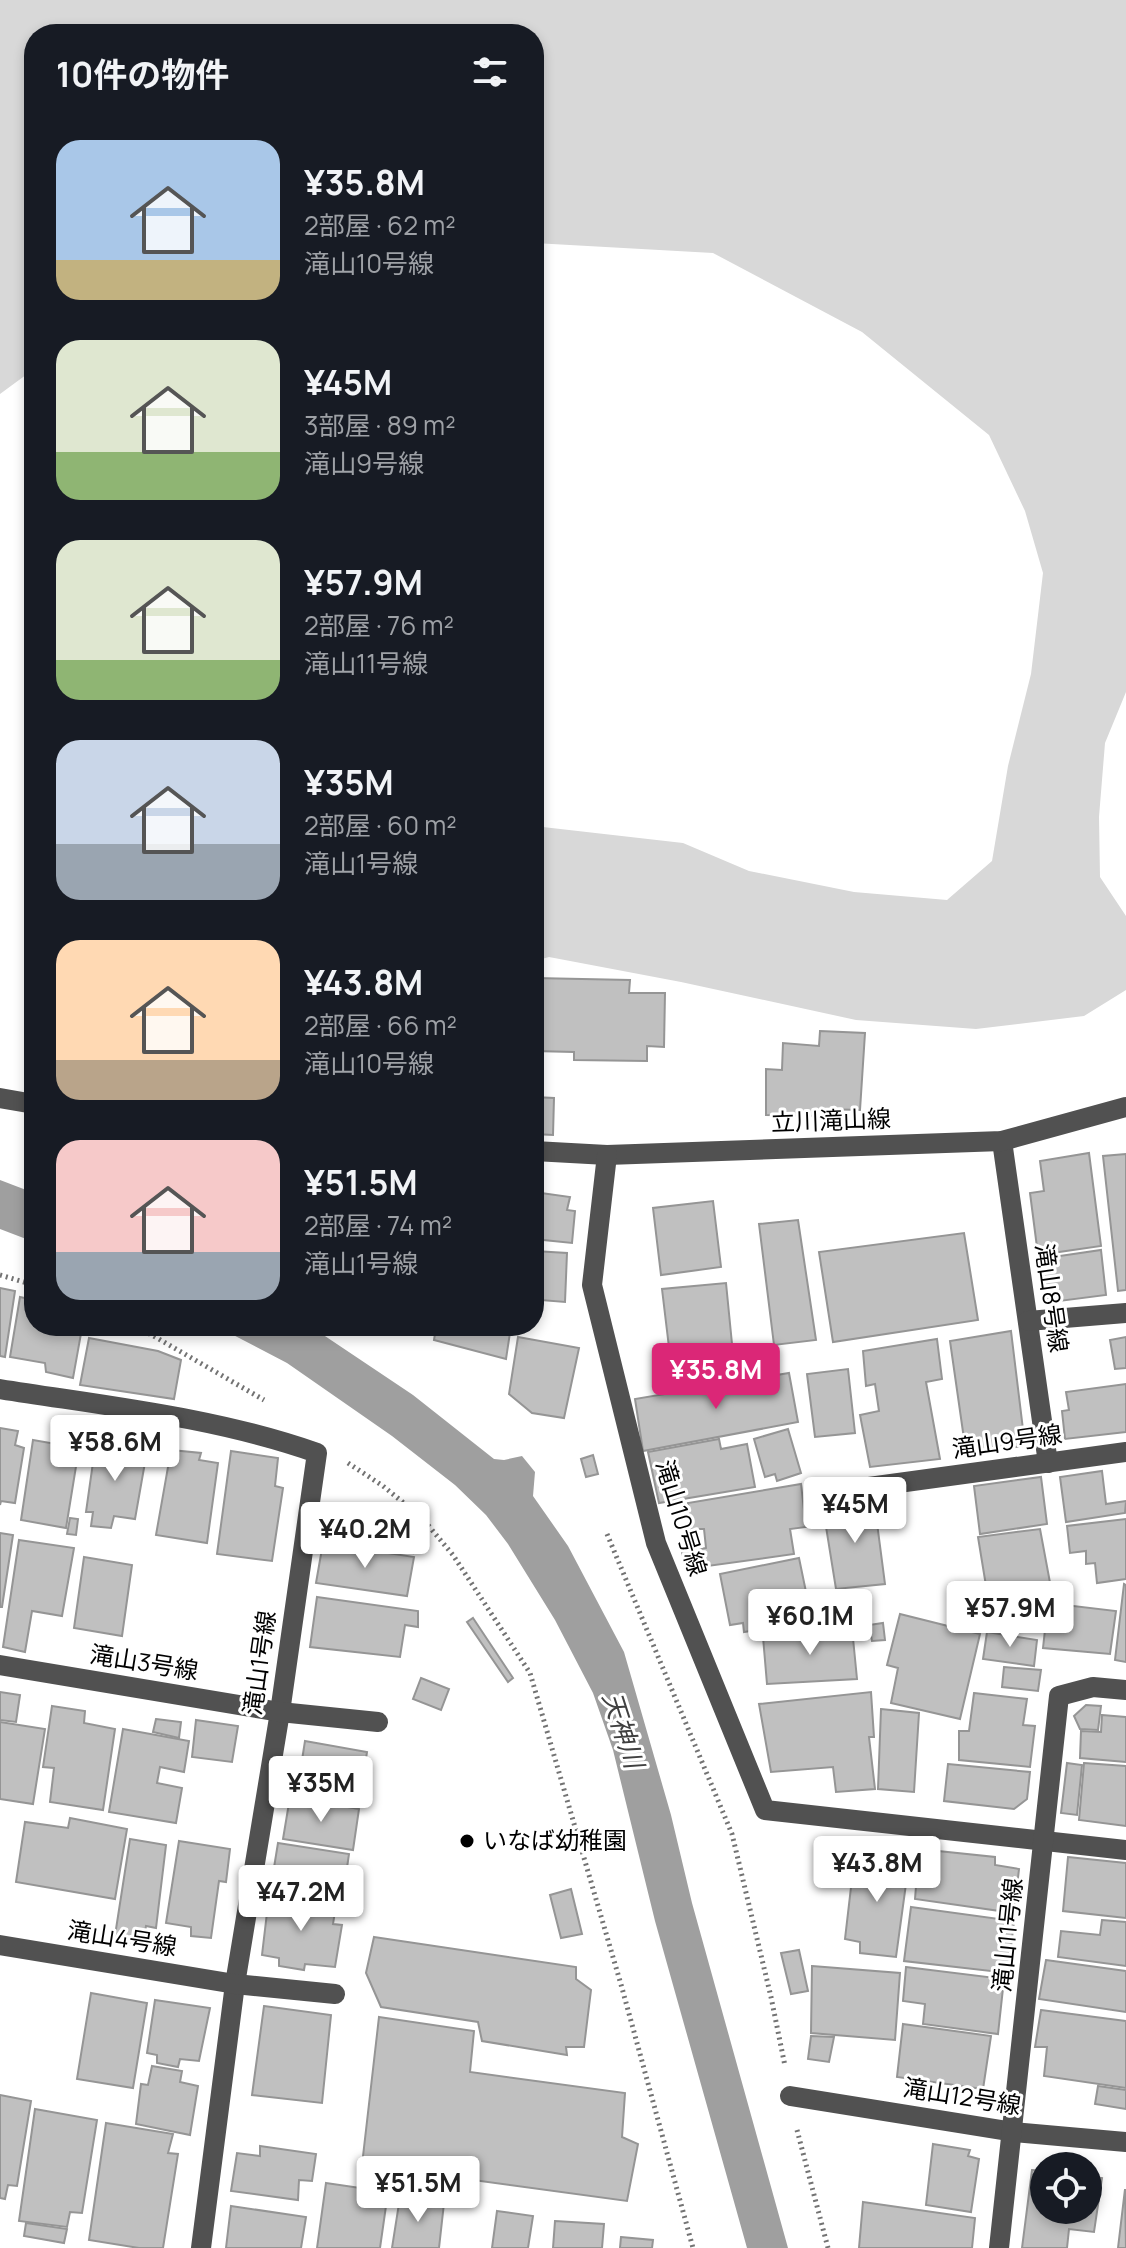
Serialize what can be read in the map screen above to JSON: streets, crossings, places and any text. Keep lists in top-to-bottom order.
{
  "streets": {
    "street": [
      "立川滝山線",
      "滝山8号線",
      "滝山9号線",
      "滝山10号線",
      "滝山3号線",
      "滝山1号線",
      "滝山11号線",
      "滝山4号線",
      "滝山12号線"
    ]
  },
  "crossings": [
    ["立川滝山線", "滝山8号線"],
    ["立川滝山線", "滝山10号線"],
    ["滝山8号線", "滝山9号線"],
    ["滝山10号線", "滝山11号線"],
    ["滝山3号線", "滝山1号線"],
    ["滝山1号線", "滝山4号線"],
    ["滝山11号線", "滝山12号線"]
  ],
  "water": ["天神川"],
  "places": ["いなば幼稚園"],
  "page": {
    "heading": "10件の物件",
    "list": [
      {
        "name": "¥35.8M",
        "note": "2部屋 · 62 m² · 滝山10号線"
      },
      {
        "name": "¥45M",
        "note": "3部屋 · 89 m² · 滝山9号線"
      },
      {
        "name": "¥57.9M",
        "note": "2部屋 · 76 m² · 滝山11号線"
      },
      {
        "name": "¥35M",
        "note": "2部屋 · 60 m² · 滝山1号線"
      },
      {
        "name": "¥43.8M",
        "note": "2部屋 · 66 m² · 滝山10号線"
      },
      {
        "name": "¥51.5M",
        "note": "2部屋 · 74 m² · 滝山1号線"
      }
    ],
    "price": [
      "¥35.8M",
      "¥58.6M",
      "¥45M",
      "¥40.2M",
      "¥57.9M",
      "¥60.1M",
      "¥35M",
      "¥43.8M",
      "¥47.2M",
      "¥51.5M"
    ]
  }
}
